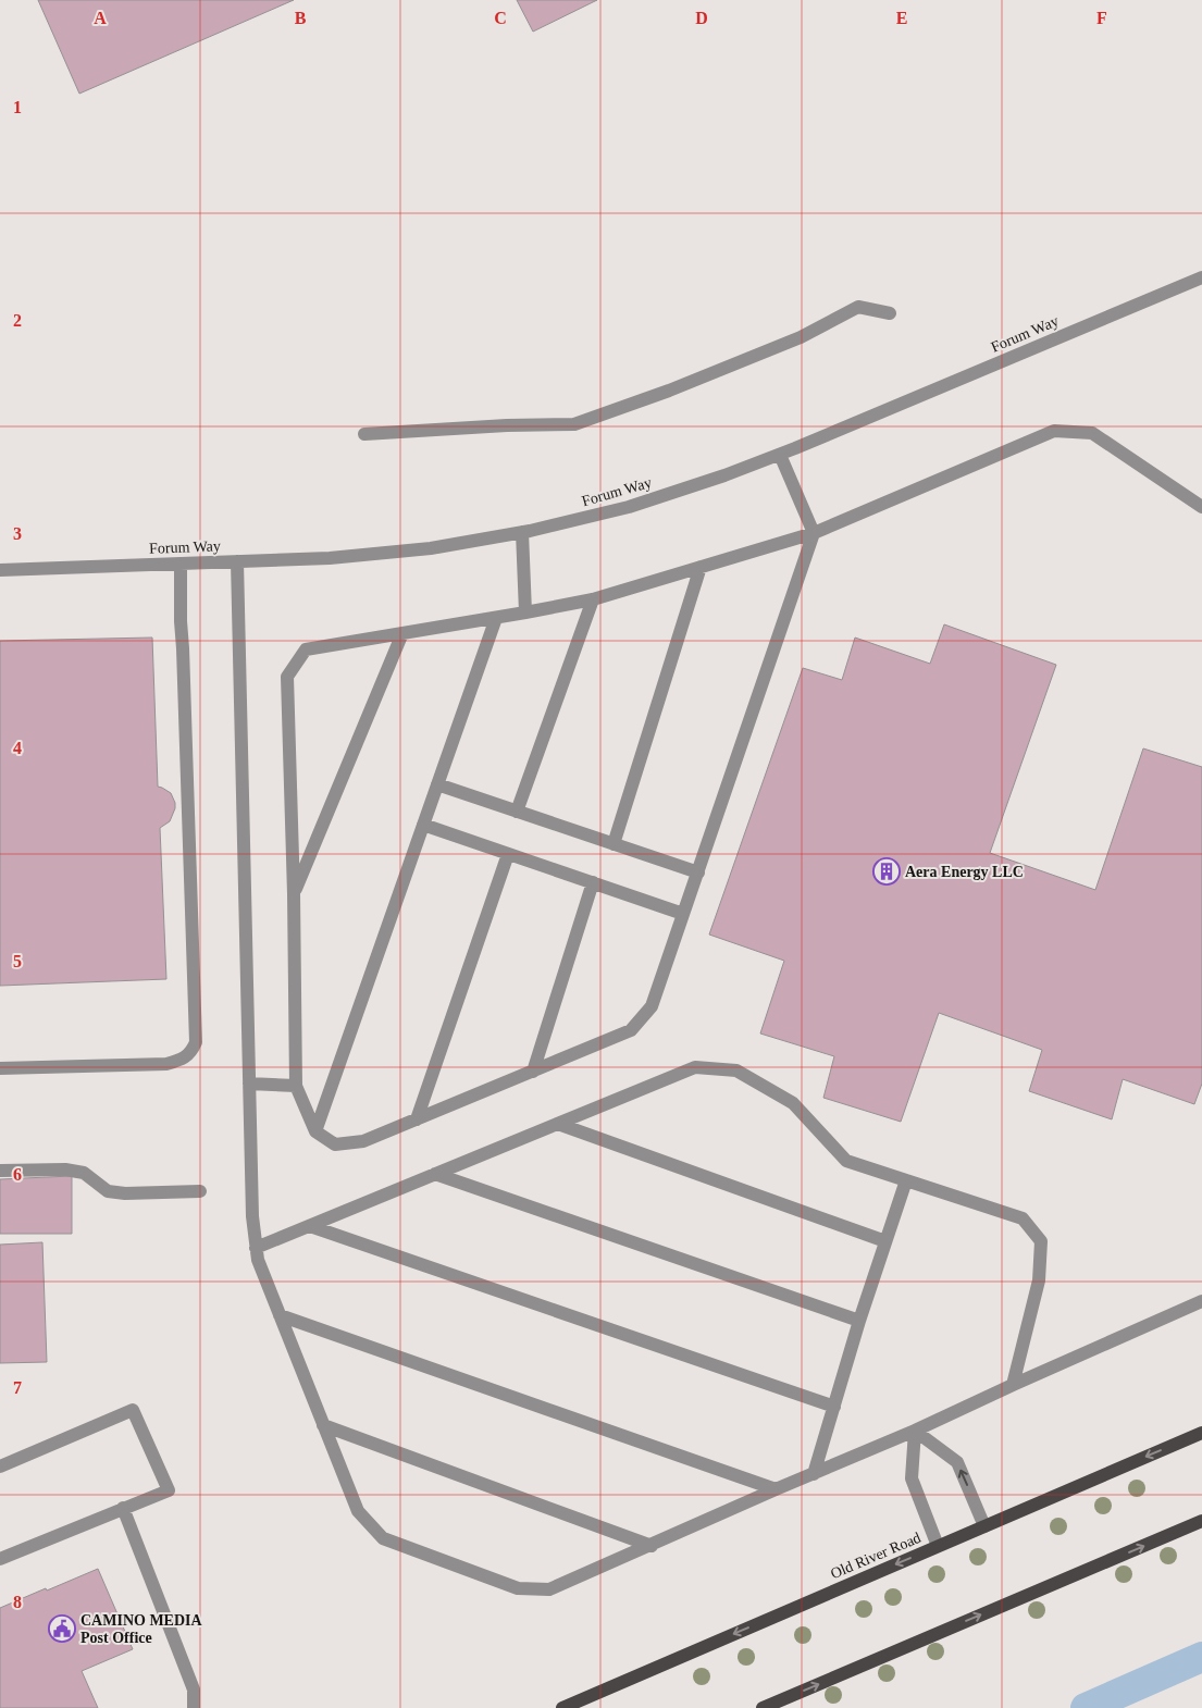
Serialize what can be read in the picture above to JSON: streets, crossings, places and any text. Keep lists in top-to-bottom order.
{
  "streets": {
    "main road": ["Old River Road"],
    "street": ["Forum Way"]
  },
  "places": {
    "building": ["Aera Energy LLC"],
    "public building": ["CAMINO MEDIA Post Office"]
  },
  "grid": {
    "columns": [
      "A",
      "B",
      "C",
      "D",
      "E",
      "F"
    ],
    "rows": [
      "1",
      "2",
      "3",
      "4",
      "5",
      "6",
      "7",
      "8"
    ]
  }
}
